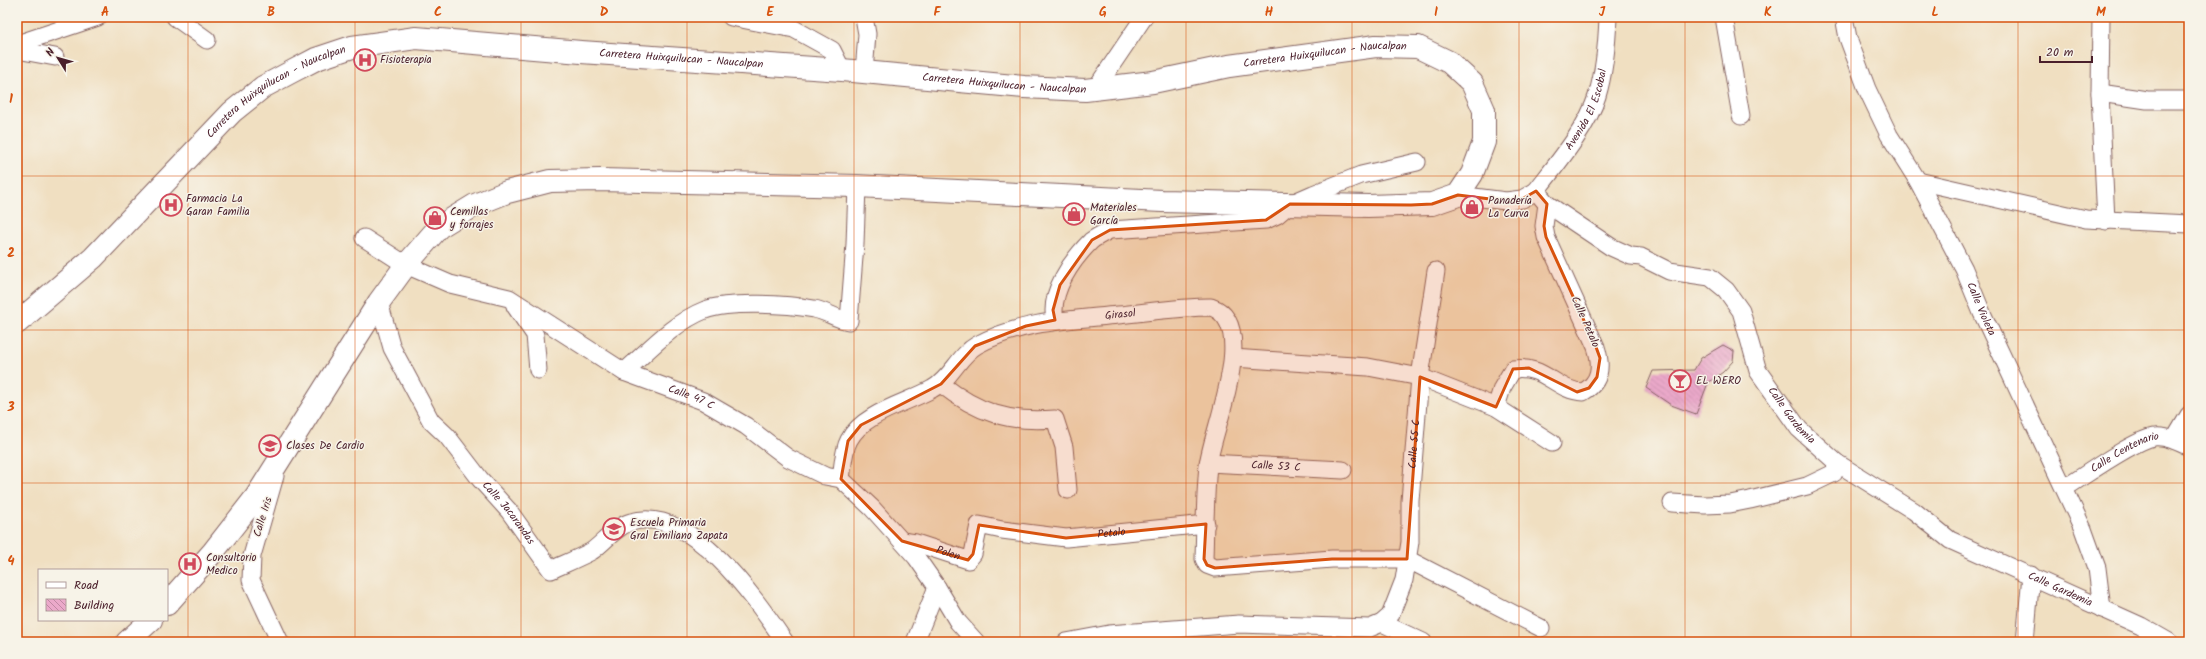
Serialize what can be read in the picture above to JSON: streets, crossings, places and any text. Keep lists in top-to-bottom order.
{
  "streets": {
    "main road": ["Carretera Huixquilucan - Naucalpan"],
    "street": [
      "Avenida El Escobal",
      "Calle Violeta",
      "Girasol",
      "Calle Petalo",
      "Calle 47 C",
      "Calle Gardemia",
      "Calle 55 C",
      "Calle Centenario",
      "Calle 53 C",
      "Calle Jacarandas",
      "Calle Iris",
      "Petalo",
      "Polen"
    ]
  },
  "crossings": [
    ["Avenida El Escobal", "Calle Gardemia"],
    ["Calle Violeta", "Calle Gardemia"],
    ["Calle Violeta", "Calle Centenario"],
    ["Girasol", "Calle 55 C"],
    ["Girasol", "Calle 53 C"],
    ["Girasol", "Petalo"],
    ["Calle Petalo", "Calle Gardemia"],
    ["Calle 47 C", "Polen"],
    ["Petalo", "Polen"]
  ],
  "places": {
    "hospital": ["Fisioterapia", "Farmacia La Garan Familia", "Consultorio Medico"],
    "shop": ["Panadería La Curva", "Materiales García", "Cemillas y forrajes"],
    "bar": ["EL WERO"],
    "school or university": ["Clases De Cardio", "Escuela Primaria Gral Emiliano Zapata"]
  },
  "legend": ["Road", "Building"],
  "scale_bar": "20 m",
  "north": "top left",
  "grid": {
    "columns": [
      "A",
      "B",
      "C",
      "D",
      "E",
      "F",
      "G",
      "H",
      "I",
      "J",
      "K",
      "L",
      "M"
    ],
    "rows": [
      "1",
      "2",
      "3",
      "4"
    ]
  }
}
